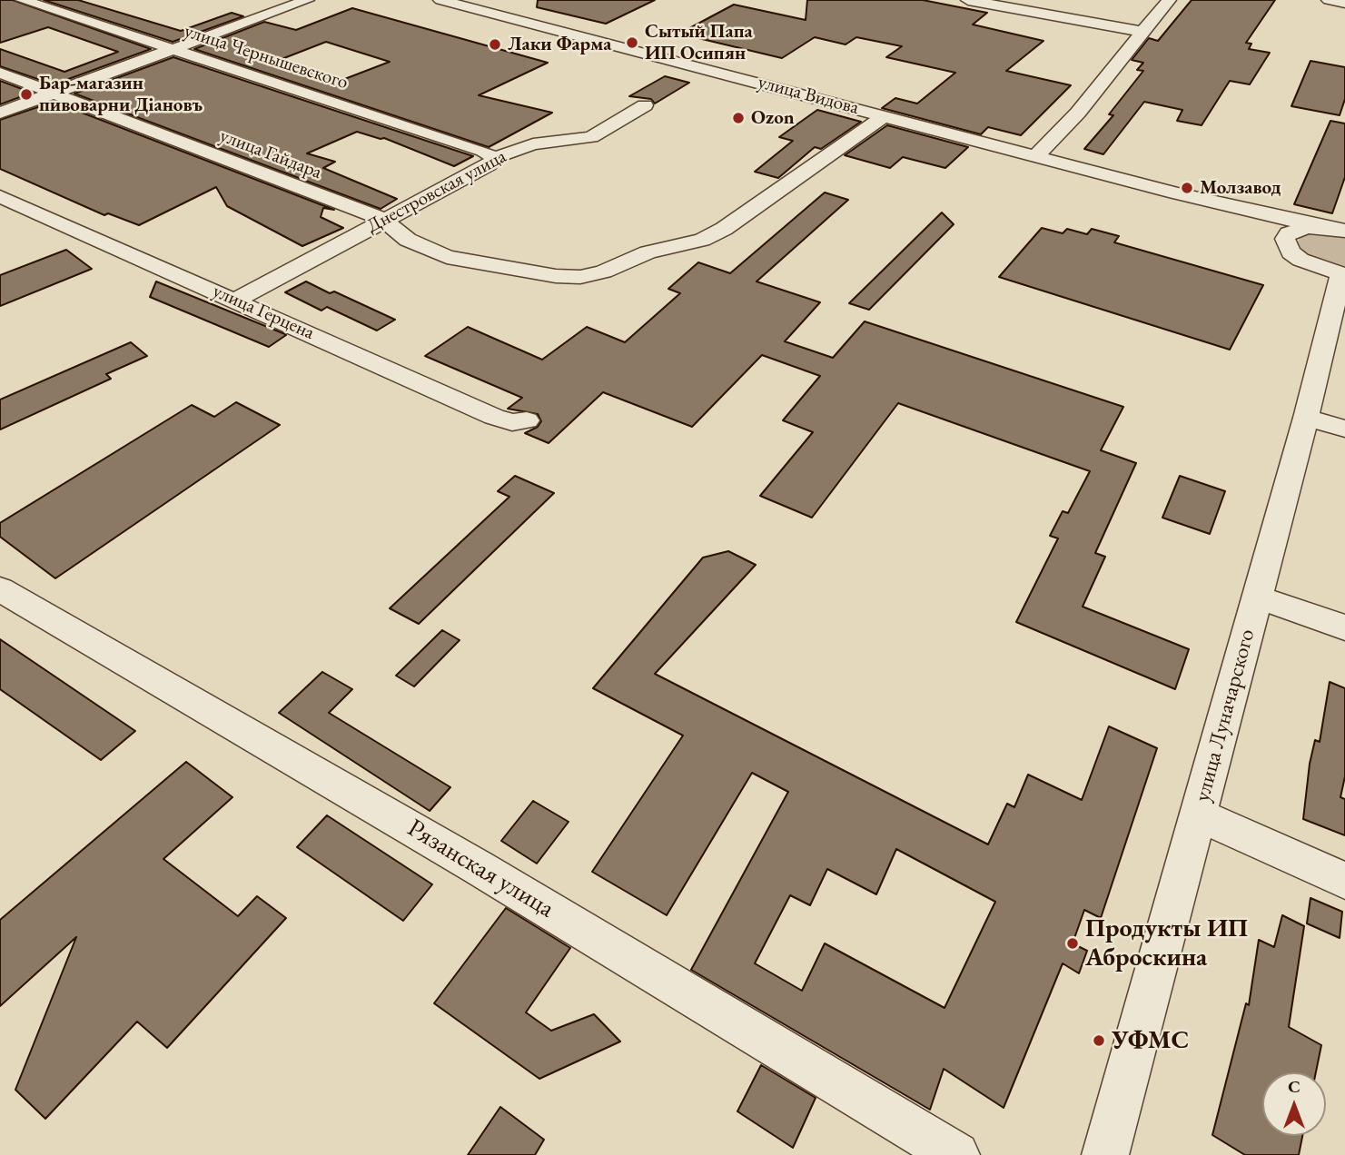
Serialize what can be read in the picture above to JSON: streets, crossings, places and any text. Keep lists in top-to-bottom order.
{
  "streets": {
    "street": [
      "улица Чернышевского",
      "улица Видова",
      "улица Гайдара",
      "Днестровская улица",
      "улица Герцена",
      "улица Луначарского",
      "Рязанская улица"
    ]
  },
  "crossings": [
    ["улица Чернышевского", "Днестровская улица"],
    ["улица Видова", "улица Гайдара"],
    ["улица Гайдара", "Днестровская улица"],
    ["Днестровская улица", "улица Герцена"]
  ],
  "places": [
    "Сытый Папа ИП Осипян",
    "Лаки Фарма",
    "Бар-магазин пивоварни Дiановъ",
    "Ozon",
    "Молзавод",
    "Продукты ИП Аброскина",
    "УФМС"
  ],
  "north": "top"
}
